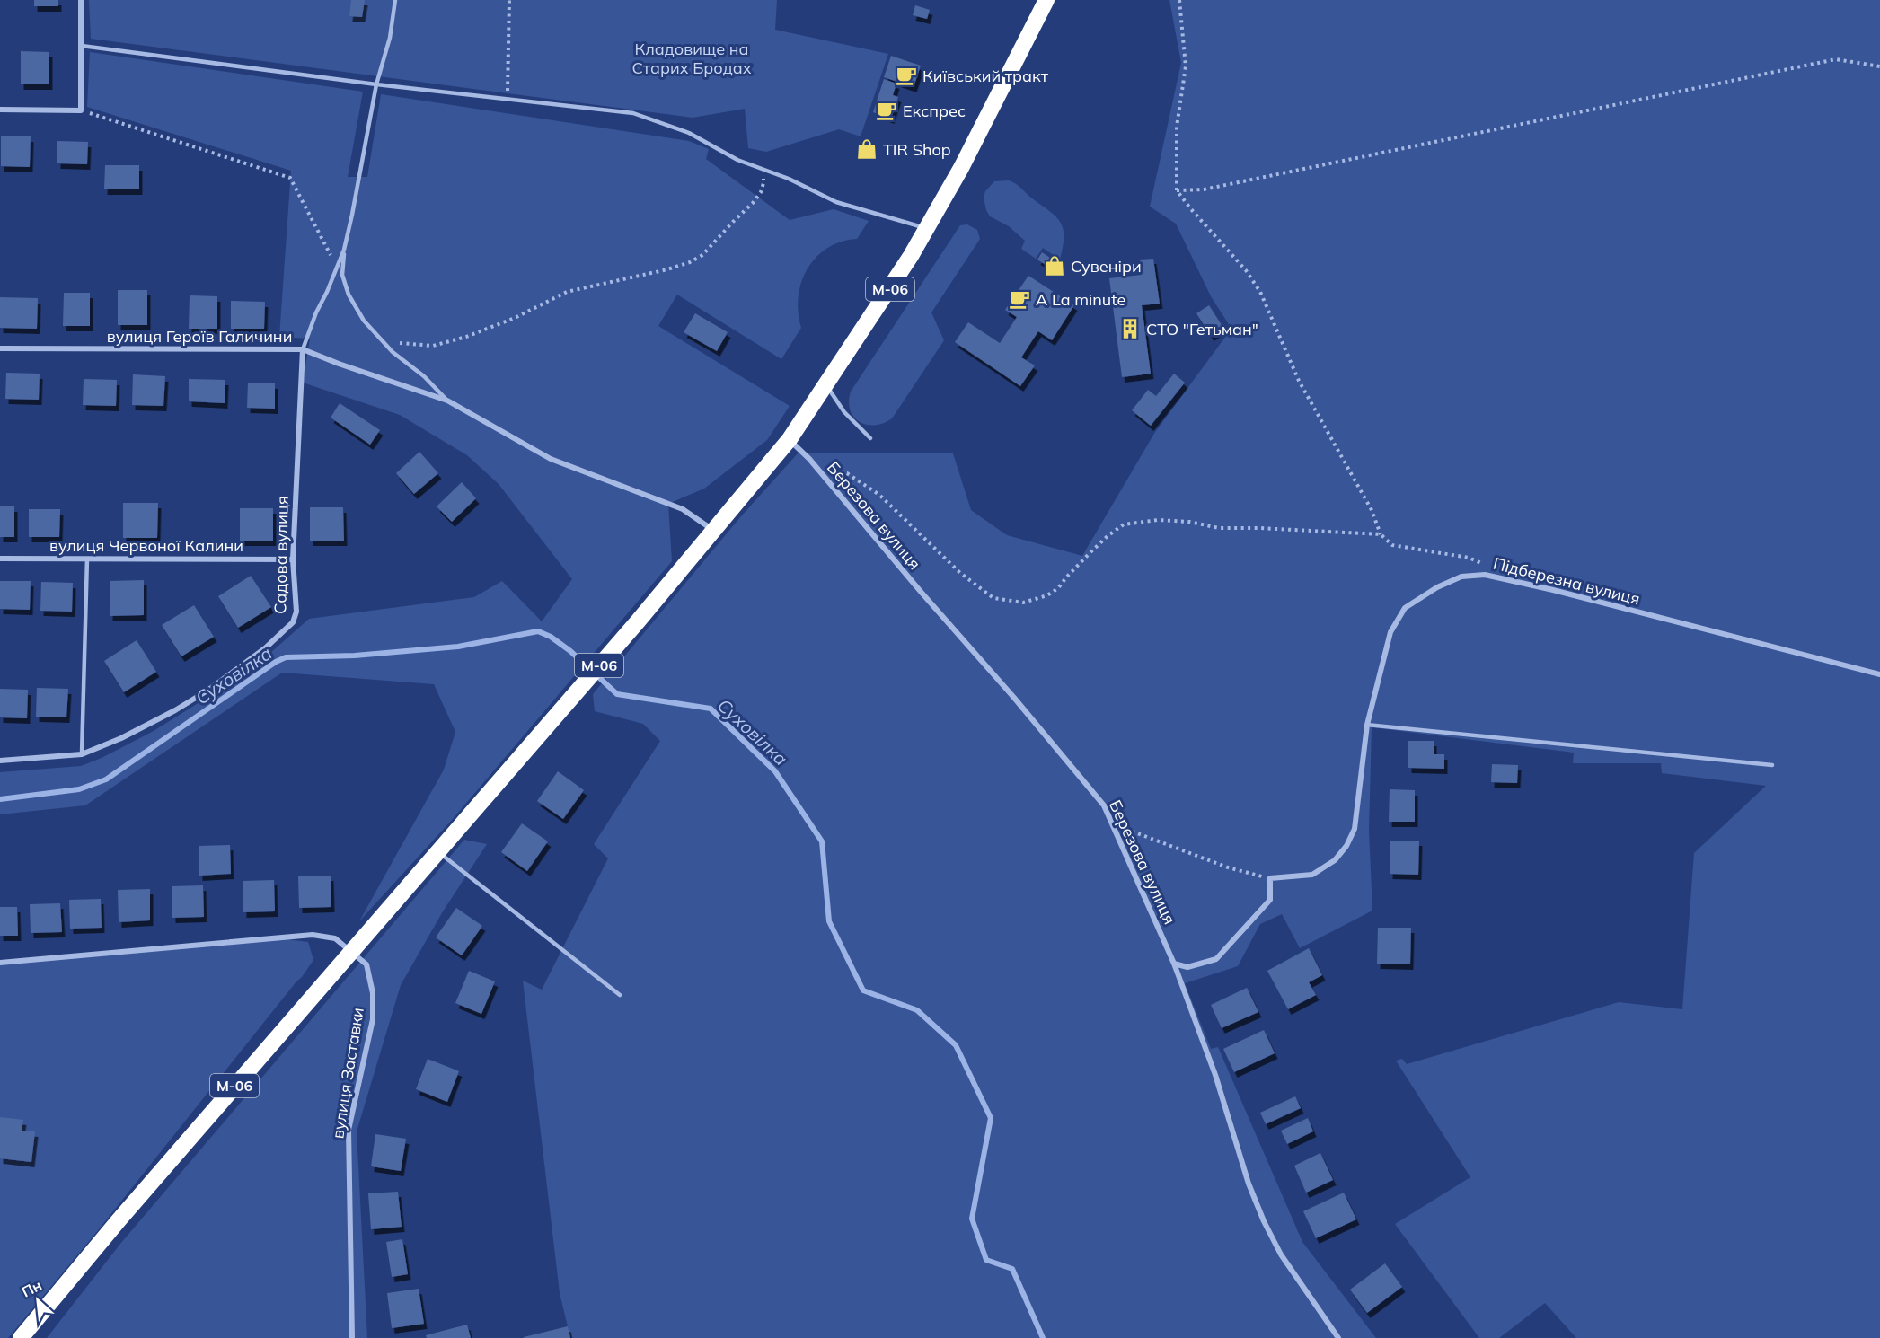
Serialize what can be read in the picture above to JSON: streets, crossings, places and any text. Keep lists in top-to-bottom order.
{
  "streets": {
    "highway": ["М-06"],
    "street": [
      "вулиця Героїв Галичини",
      "Березова вулиця",
      "вулиця Червоної Калини",
      "Садова вулиця",
      "Підберезна вулиця",
      "вулиця Заставки"
    ]
  },
  "crossings": [
    ["М-06", "вулиця Героїв Галичини"],
    ["М-06", "Березова вулиця"],
    ["М-06", "вулиця Заставки"],
    ["вулиця Героїв Галичини", "Садова вулиця"],
    ["вулиця Червоної Калини", "Садова вулиця"]
  ],
  "water": ["Суховілка"],
  "parks": ["Кладовище на Старих Бродах"],
  "places": {
    "cafe": ["Київський тракт", "Експрес", "A La minute"],
    "shop": ["TIR Shop", "Сувеніри"],
    "building": ["СТО \"Гетьман\""]
  },
  "north": "top left"
}
